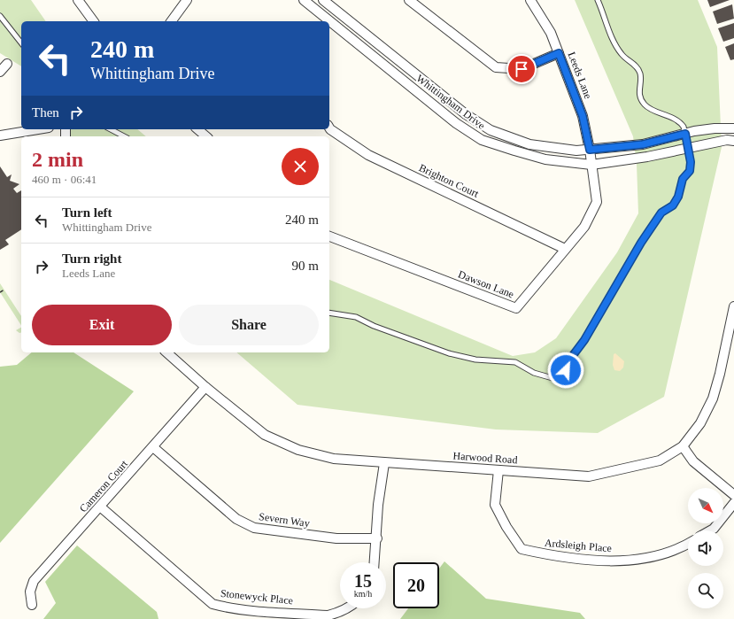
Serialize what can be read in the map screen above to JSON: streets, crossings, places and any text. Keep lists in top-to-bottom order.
{
  "streets": {
    "street": [
      "Leeds Lane",
      "Whittingham Drive",
      "Brighton Court",
      "Dawson Lane",
      "Harwood Road",
      "Cameron Court",
      "Severn Way",
      "Ardsleigh Place",
      "Stonewyck Place"
    ]
  },
  "crossings": [
    ["Leeds Lane", "Whittingham Drive"],
    ["Leeds Lane", "Dawson Lane"],
    ["Whittingham Drive", "Dawson Lane"],
    ["Brighton Court", "Dawson Lane"],
    ["Harwood Road", "Cameron Court"],
    ["Harwood Road", "Ardsleigh Place"],
    ["Cameron Court", "Severn Way"],
    ["Cameron Court", "Stonewyck Place"]
  ],
  "north": "bottom right",
  "page": {
    "turn": ["240 m", "Whittingham Drive"],
    "then": "Then",
    "heading": ["2 min", "460 m · 06:41"],
    "list": [
      {
        "name": "Turn left",
        "note": "Whittingham Drive",
        "value": "240 m"
      },
      {
        "name": "Turn right",
        "note": "Leeds Lane",
        "value": "90 m"
      }
    ],
    "buttons": ["Exit", "Share"],
    "speed": "15 km/h",
    "limit": "20"
  }
}
